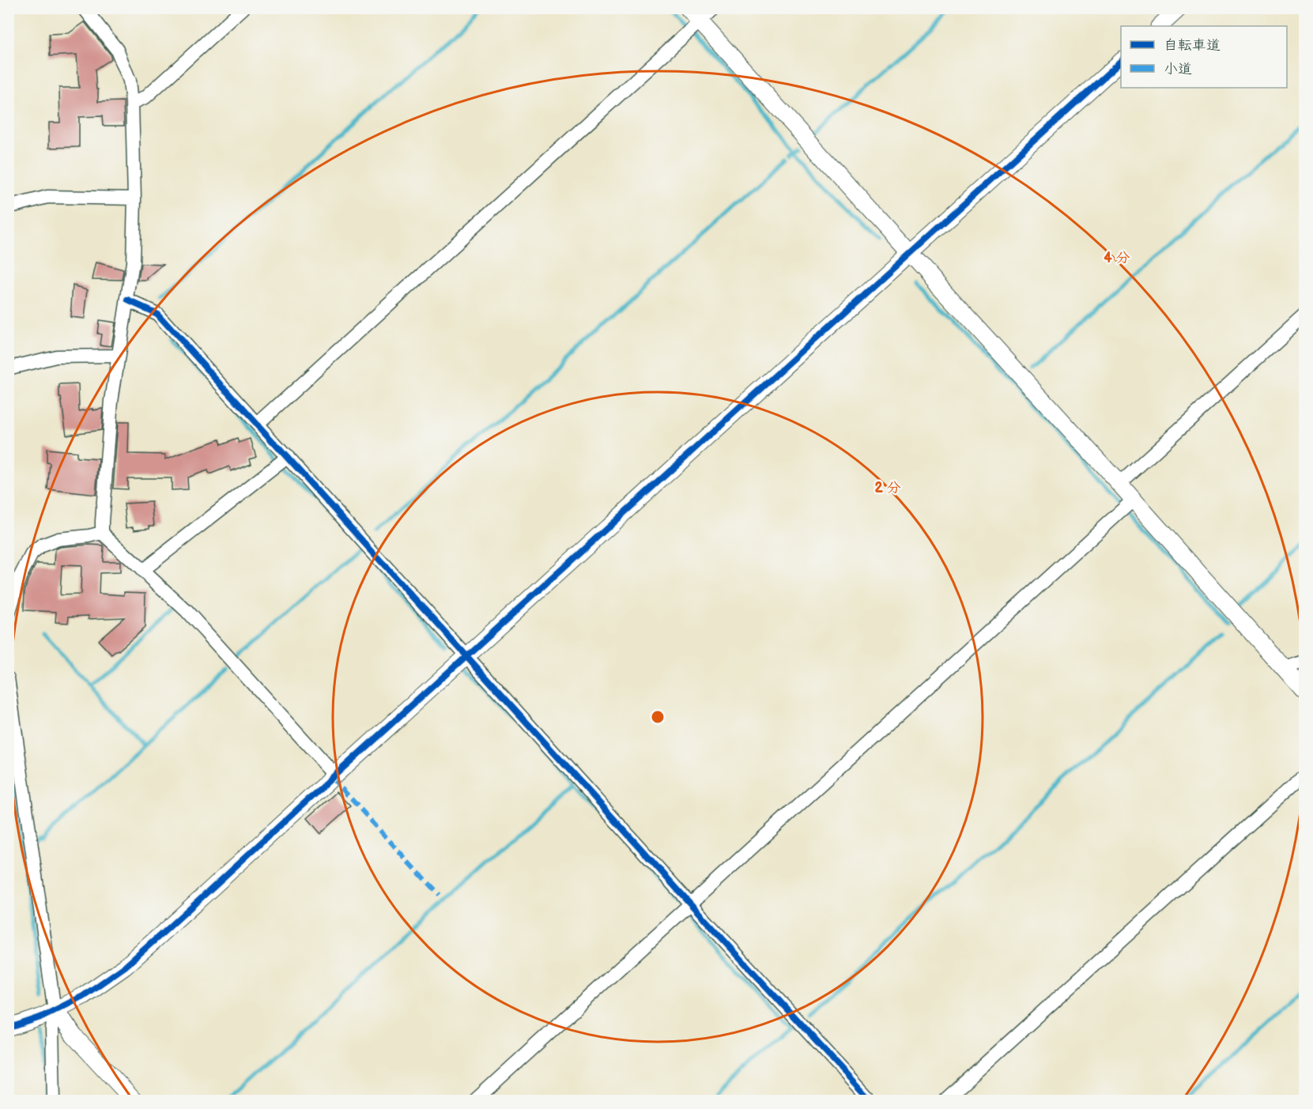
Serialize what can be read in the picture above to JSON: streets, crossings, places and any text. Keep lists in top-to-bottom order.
{
  "legend": ["自転車道", "小道"],
  "rings": ["4 分", "2 分"]
}
